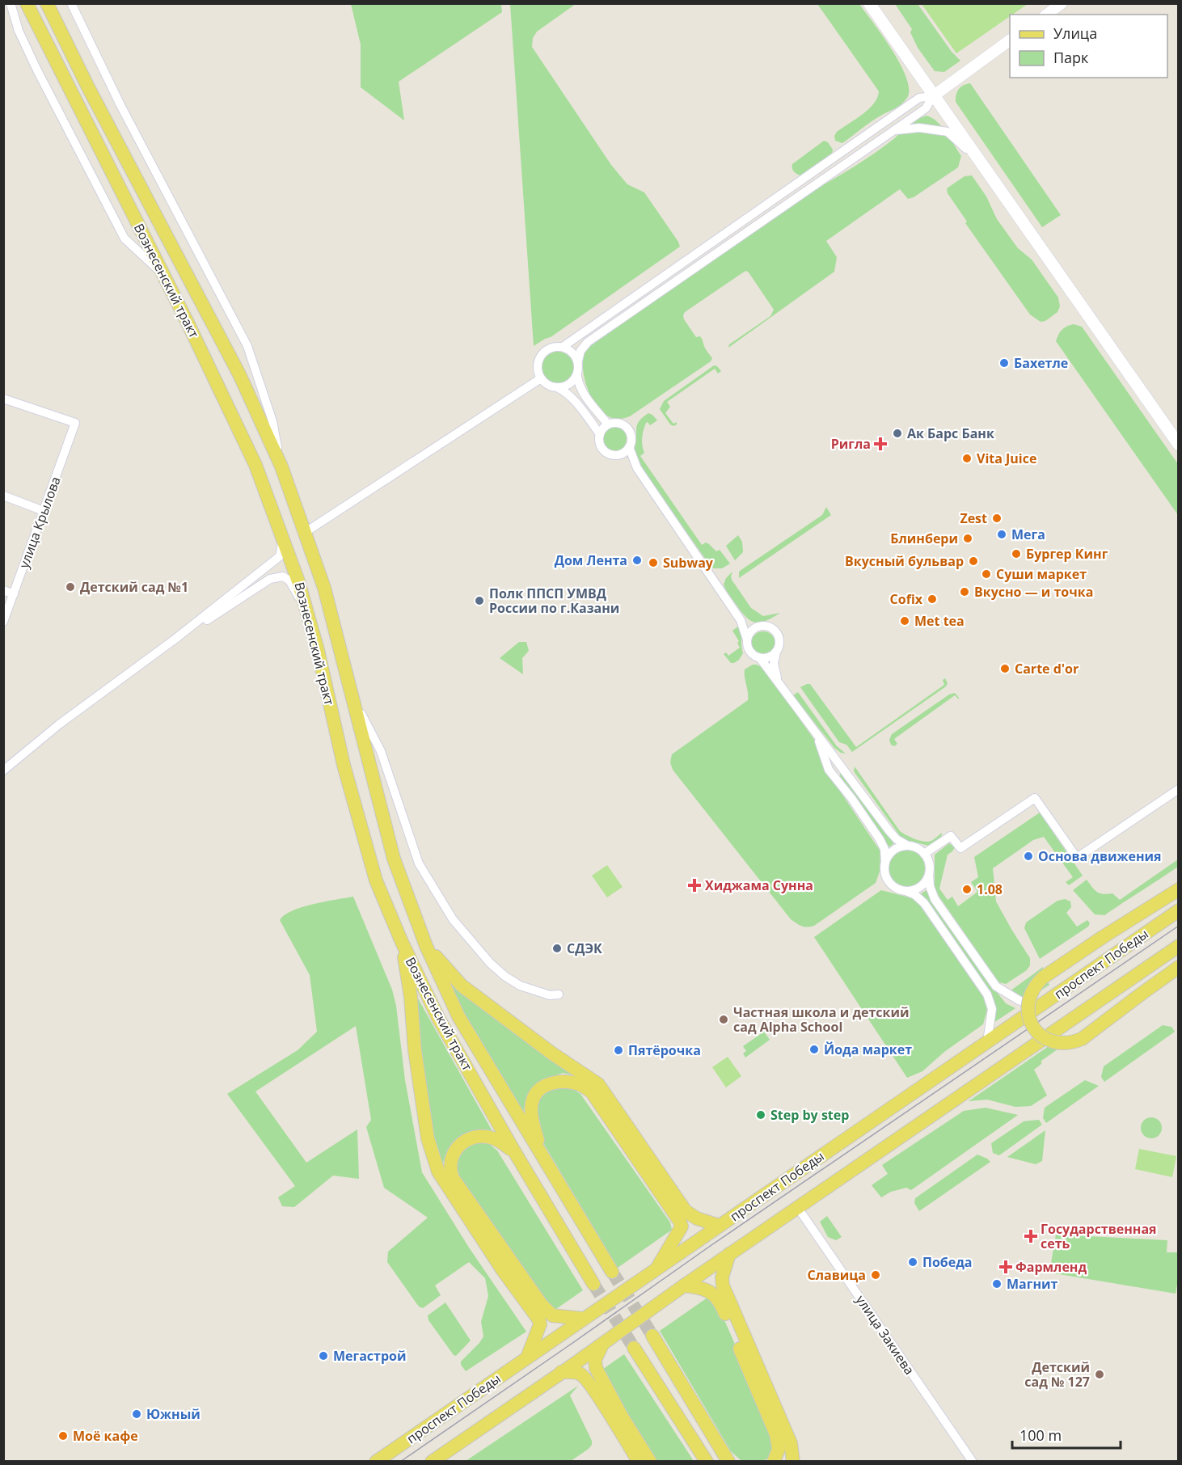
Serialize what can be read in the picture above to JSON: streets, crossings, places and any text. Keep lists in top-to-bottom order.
{
  "streets": {
    "main road": ["Вознесенский тракт", "проспект Победы"],
    "street": ["улица Крылова", "улица Закиева"]
  },
  "places": {
    "other": [
      "Бахетле",
      "Ак Барс Банк",
      "Vita Juice",
      "Zest",
      "Мега",
      "Блинбери",
      "Бургер Кинг",
      "Дом Лента",
      "Вкусный бульвар",
      "Subway",
      "Суши маркет",
      "Детский сад №1",
      "Вкусно — и точка",
      "Cofix",
      "Полк ППСП УМВД России по г.Казани",
      "Met tea",
      "Carte d'or",
      "Основа движения",
      "1.08",
      "СДЭК",
      "Частная школа и детский сад Alpha School",
      "Йода маркет",
      "Пятёрочка",
      "Step by step",
      "Победа",
      "Славица",
      "Магнит",
      "Мегастрой",
      "Детский сад № 127",
      "Южный",
      "Моё кафе"
    ],
    "health": [
      "Ригла",
      "Хиджама Сунна",
      "Государственная сеть",
      "Фармленд"
    ]
  },
  "legend": ["Улица", "Парк"],
  "scale_bar": "100 m"
}
